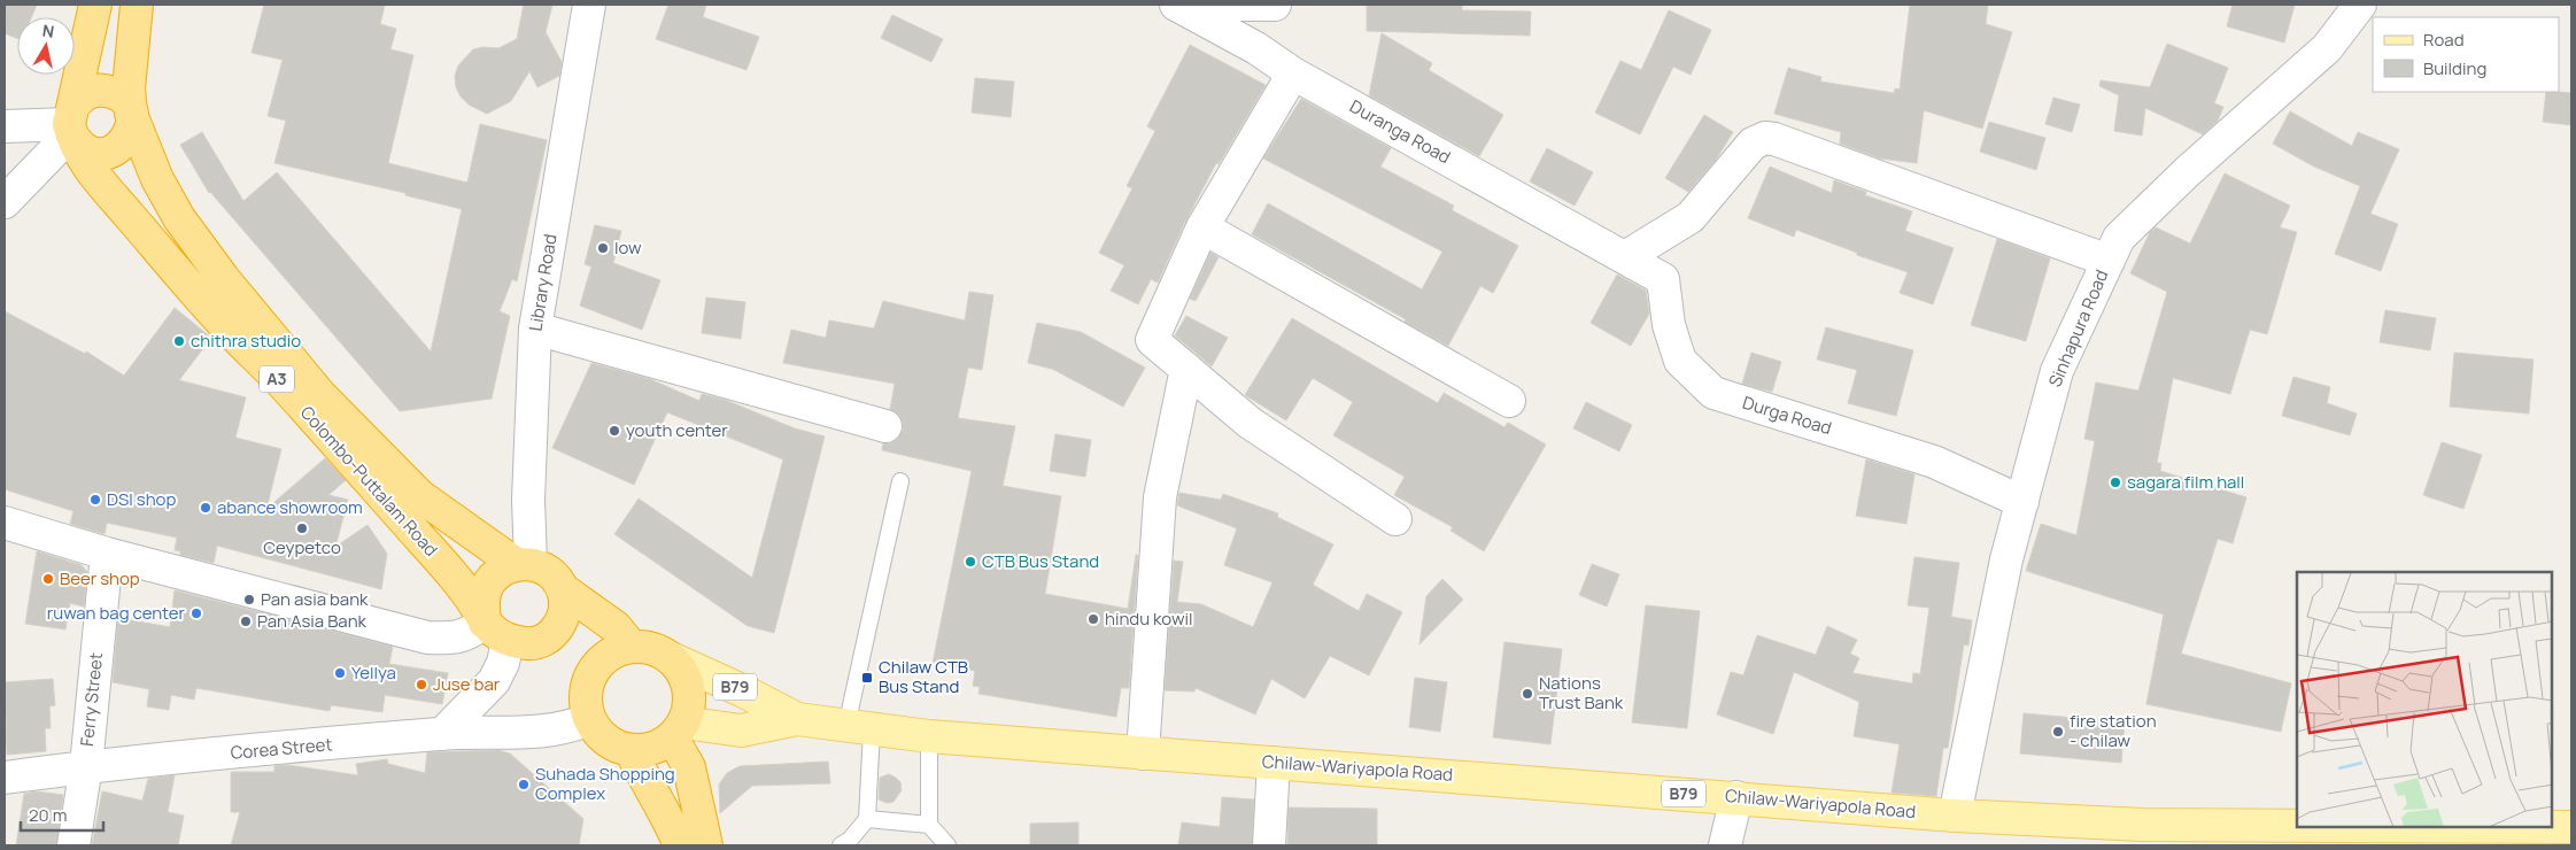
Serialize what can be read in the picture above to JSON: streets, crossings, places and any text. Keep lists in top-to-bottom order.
{
  "streets": {
    "highway": ["A3", "Colombo-Puttalam Road"],
    "main road": ["B79", "Chilaw-Wariyapola Road"],
    "street": [
      "Duranga Road",
      "Library Road",
      "Sinhapura Road",
      "Durga Road",
      "Ferry Street",
      "Corea Street"
    ]
  },
  "crossings": [
    ["Duranga Road", "Durga Road"],
    ["Library Road", "Colombo-Puttalam Road"],
    ["Sinhapura Road", "Durga Road"],
    ["Sinhapura Road", "Chilaw-Wariyapola Road"],
    ["B79", "Corea Street"],
    ["B79", "Chilaw-Wariyapola Road"],
    ["Ferry Street", "Corea Street"]
  ],
  "places": {
    "other": [
      "low",
      "chithra studio",
      "youth center",
      "sagara film hall",
      "DSI shop",
      "abance showroom",
      "Ceypetco",
      "CTB Bus Stand",
      "Beer shop",
      "Pan asia bank",
      "ruwan bag center",
      "hindu kowil",
      "Pan Asia Bank",
      "Yellya",
      "Juse bar",
      "Nations Trust Bank",
      "fire station - chilaw",
      "Suhada Shopping Complex"
    ],
    "transit": ["Chilaw CTB Bus Stand"]
  },
  "legend": ["Road", "Building"],
  "scale_bar": "20 m",
  "north": "top"
}
